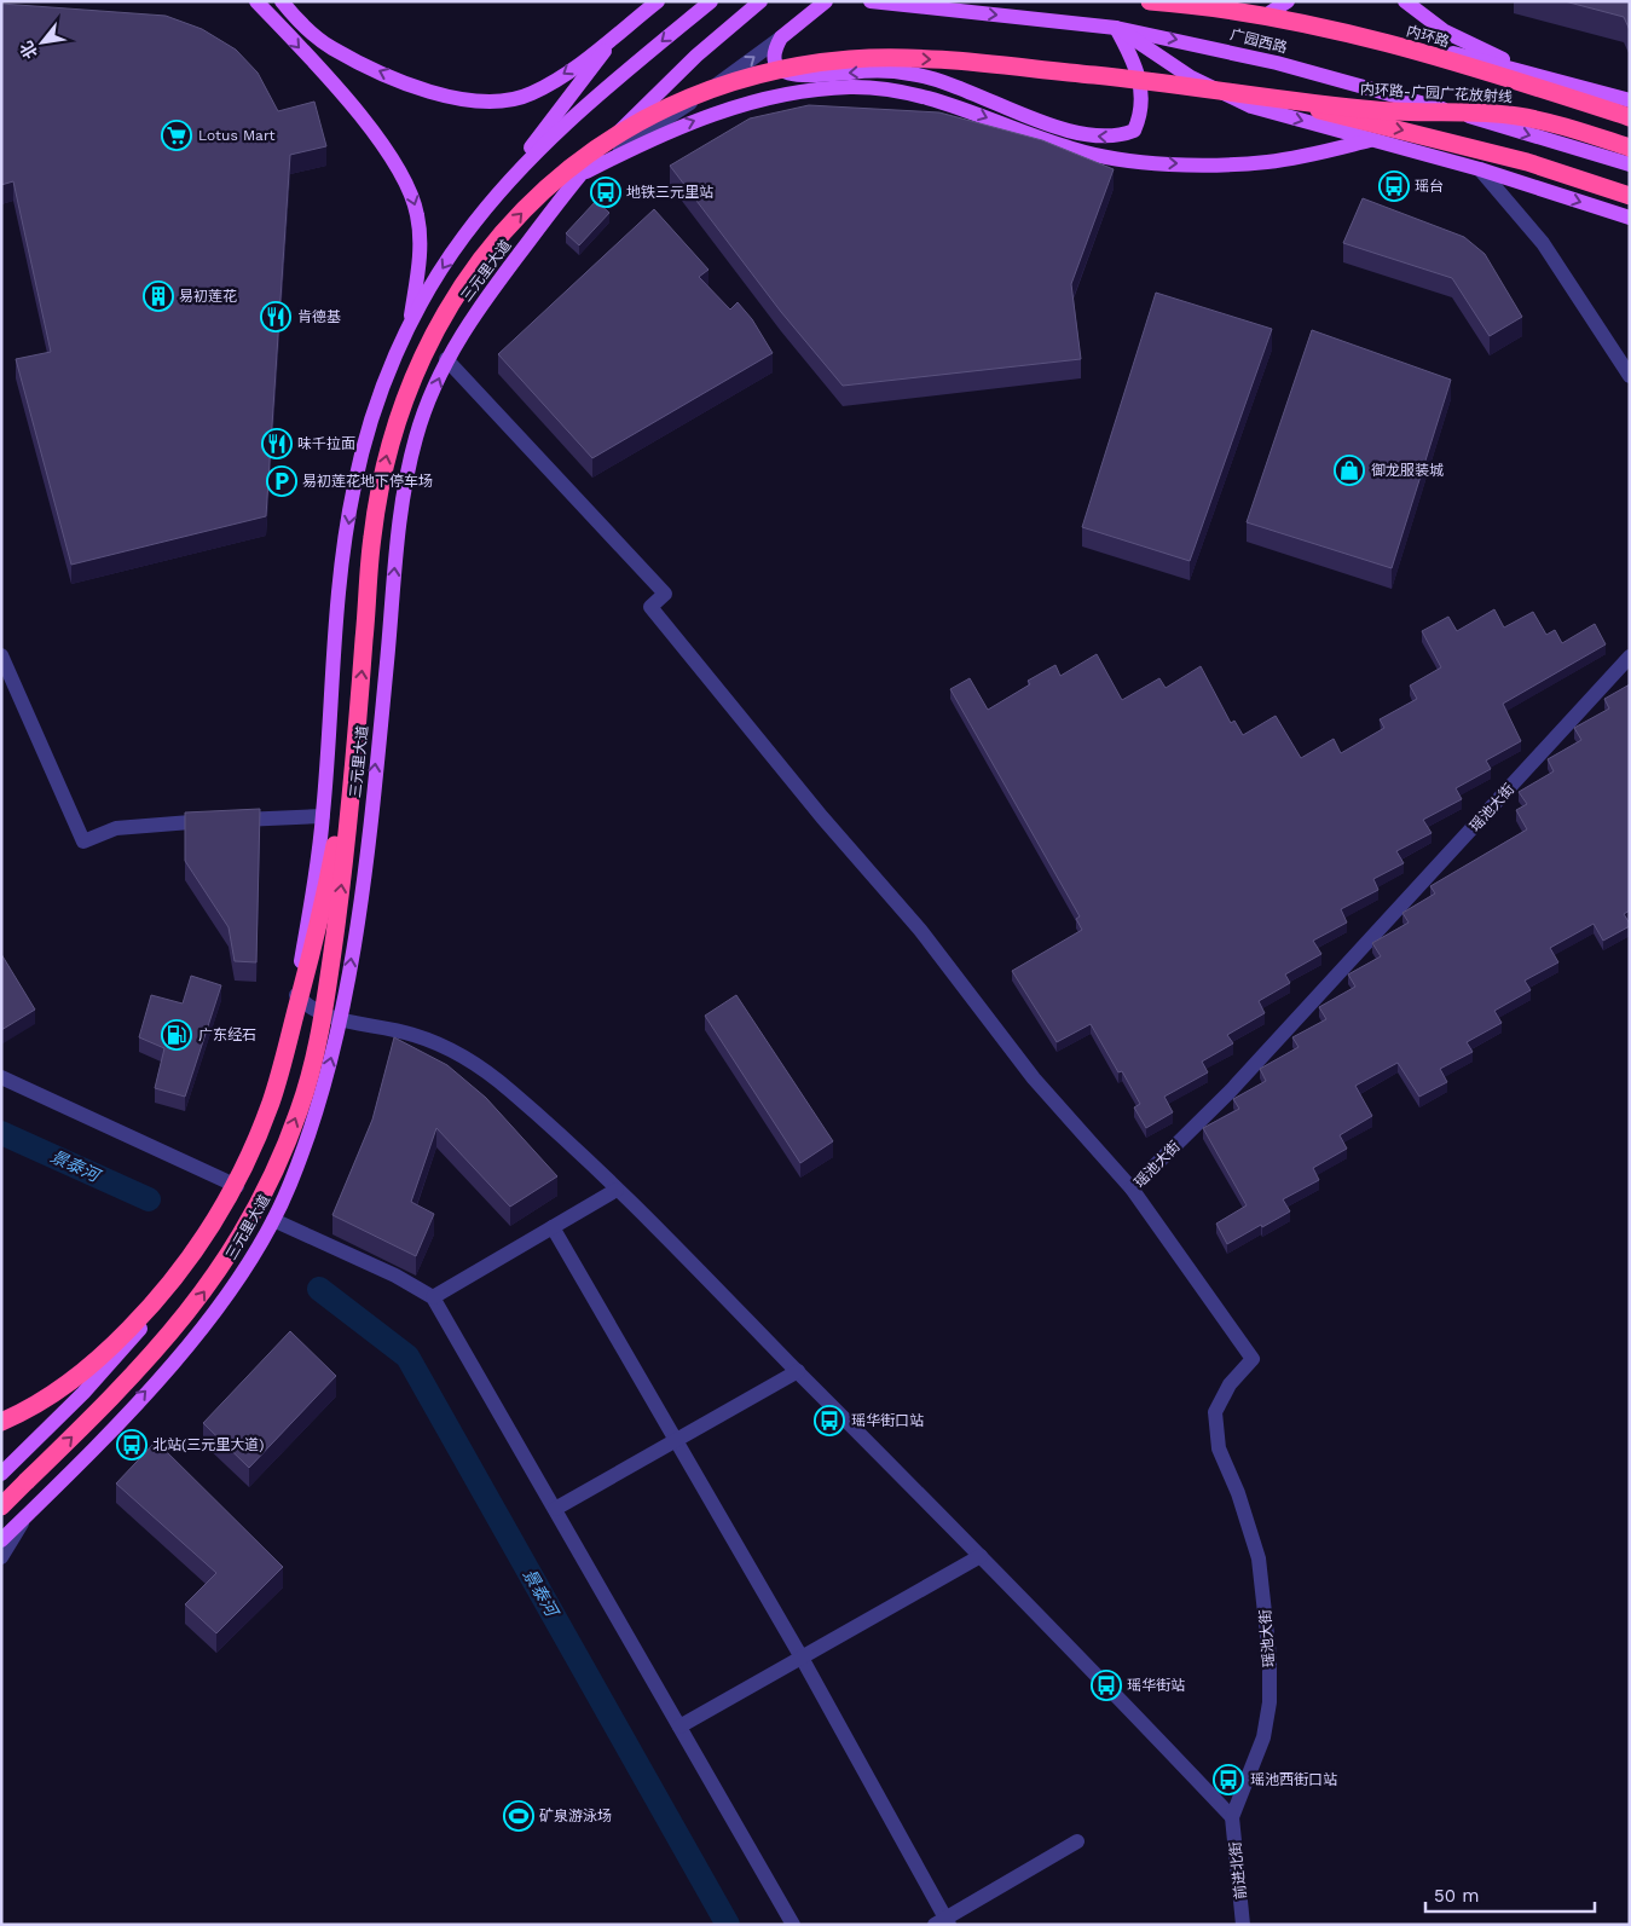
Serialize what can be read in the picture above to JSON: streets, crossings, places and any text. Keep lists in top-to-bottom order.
{
  "streets": {
    "highway": ["内环路", "内环路-广园广花放射线"],
    "main road": ["广园西路", "三元里大道"],
    "street": ["瑶池大街", "前进北街"]
  },
  "crossings": [
    ["内环路", "广园西路"],
    ["广园西路", "内环路-广园广花放射线"],
    ["瑶池大街", "前进北街"]
  ],
  "water": ["景泰河"],
  "places": {
    "supermarket": ["Lotus Mart"],
    "bus stop": [
      "瑶台",
      "地铁三元里站",
      "瑶华街口站",
      "北站(三元里大道)",
      "瑶华街站",
      "瑶池西街口站"
    ],
    "building": ["易初莲花"],
    "restaurant": ["肯德基", "味千拉面"],
    "shop": ["御龙服装城"],
    "parking": ["易初莲花地下停车场"],
    "fuel station": ["广东经石"],
    "sports": ["矿泉游泳场"]
  },
  "scale_bar": "50 m",
  "north": "bottom left"
}
